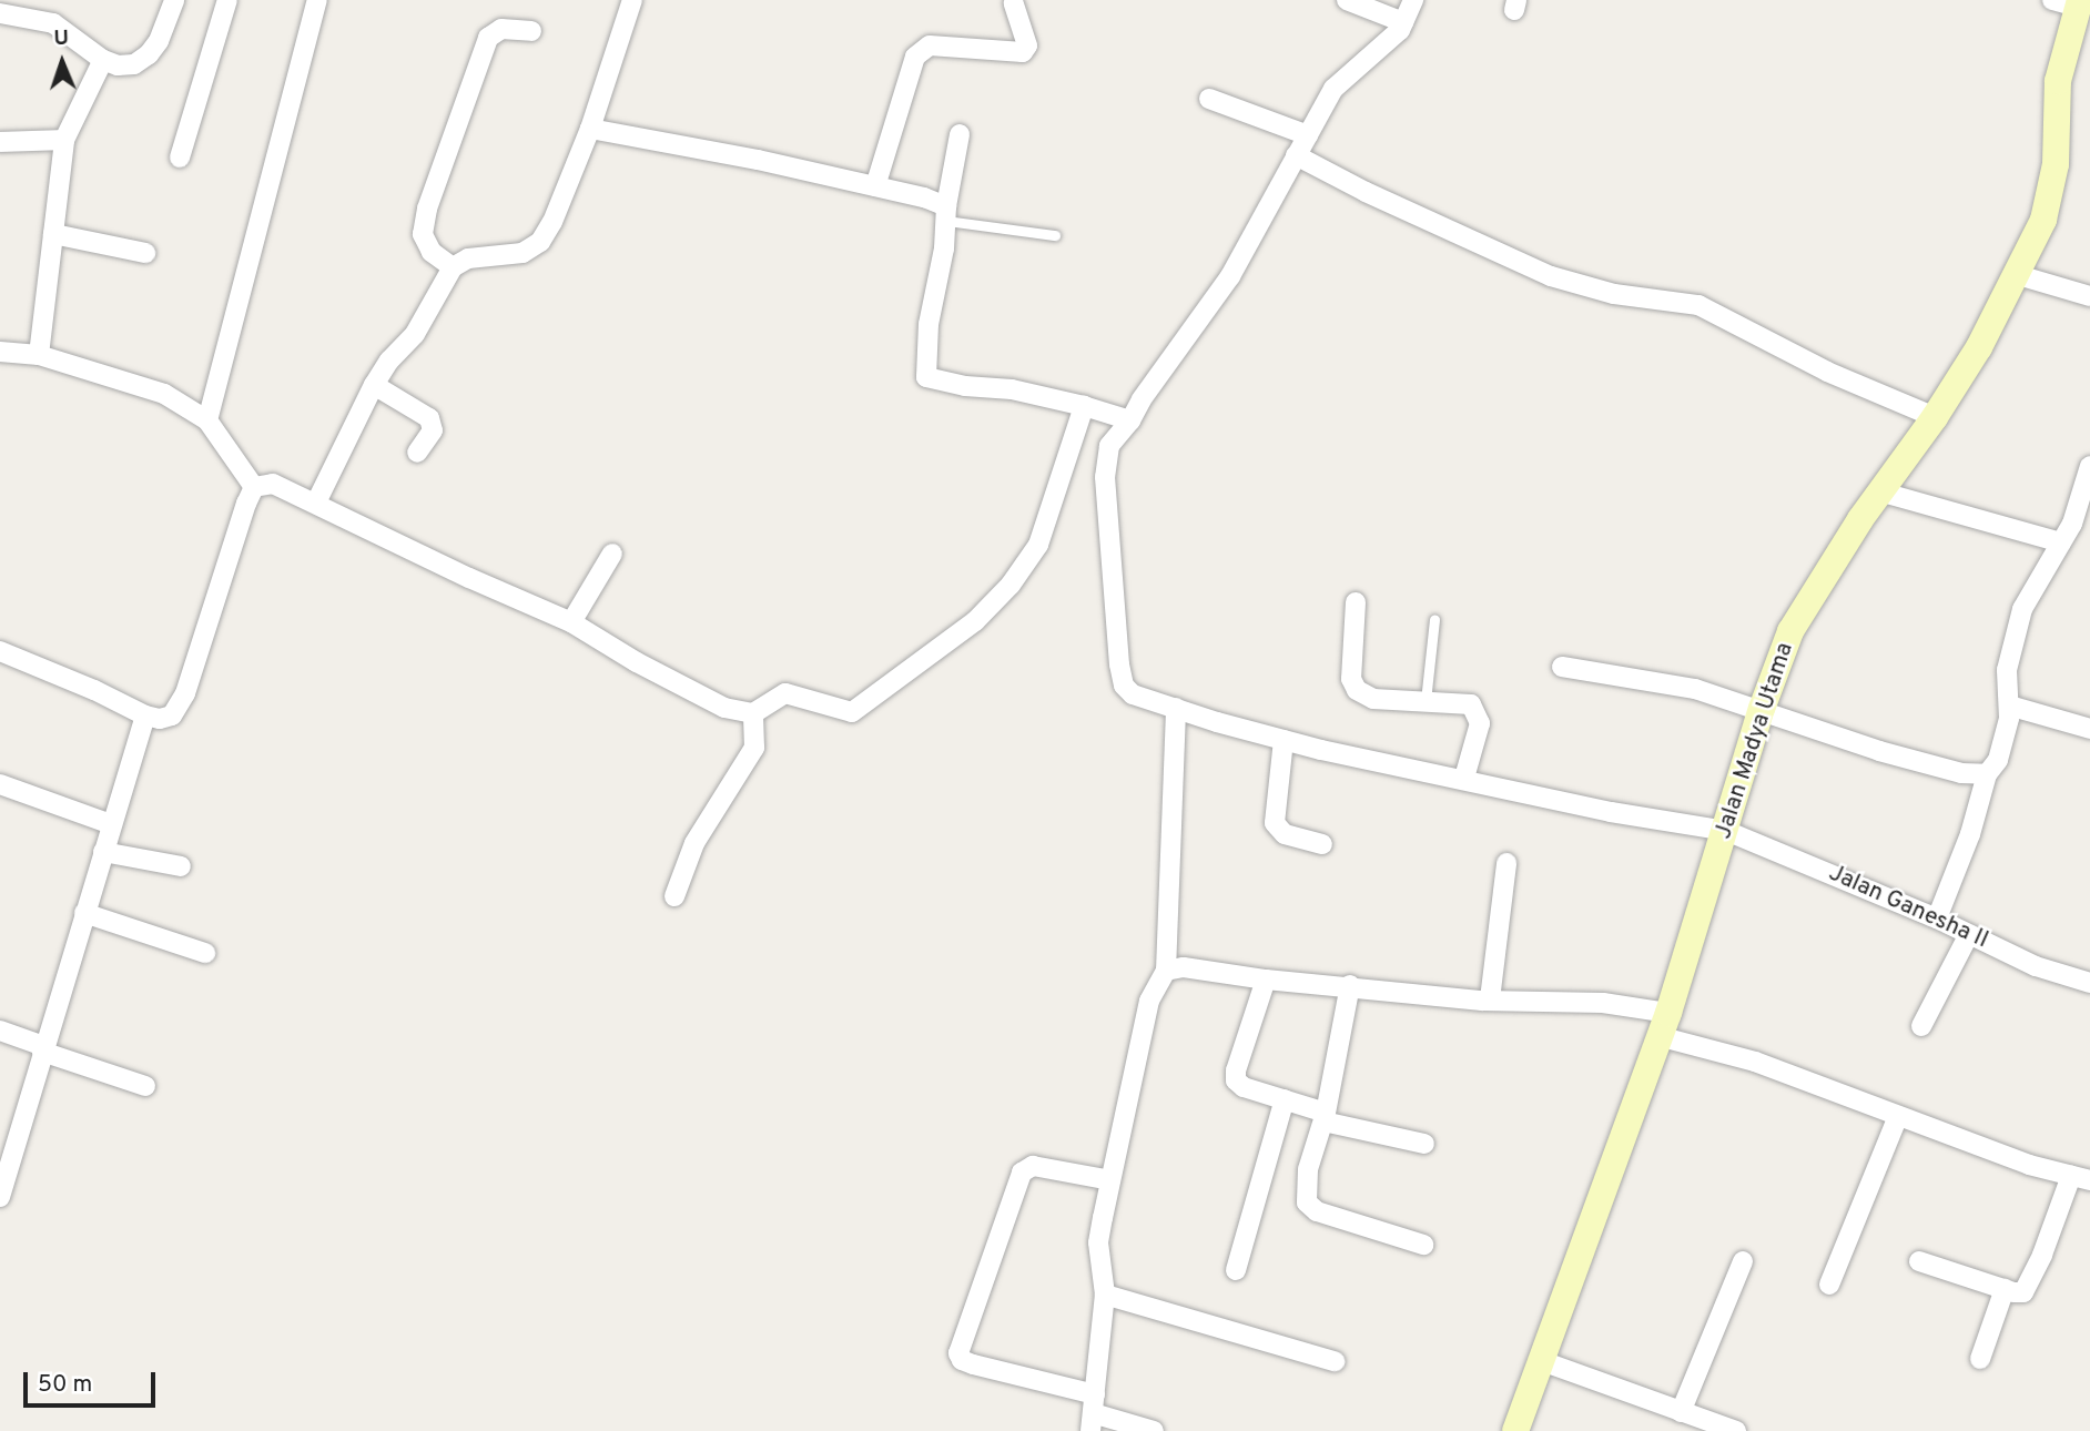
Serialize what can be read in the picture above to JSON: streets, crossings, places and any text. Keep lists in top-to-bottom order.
{
  "streets": {
    "street": ["Jalan Madya Utama", "Jalan Ganesha II"]
  },
  "crossings": [
    ["Jalan Madya Utama", "Jalan Ganesha II"]
  ],
  "scale_bar": "50 m",
  "north": "top"
}
